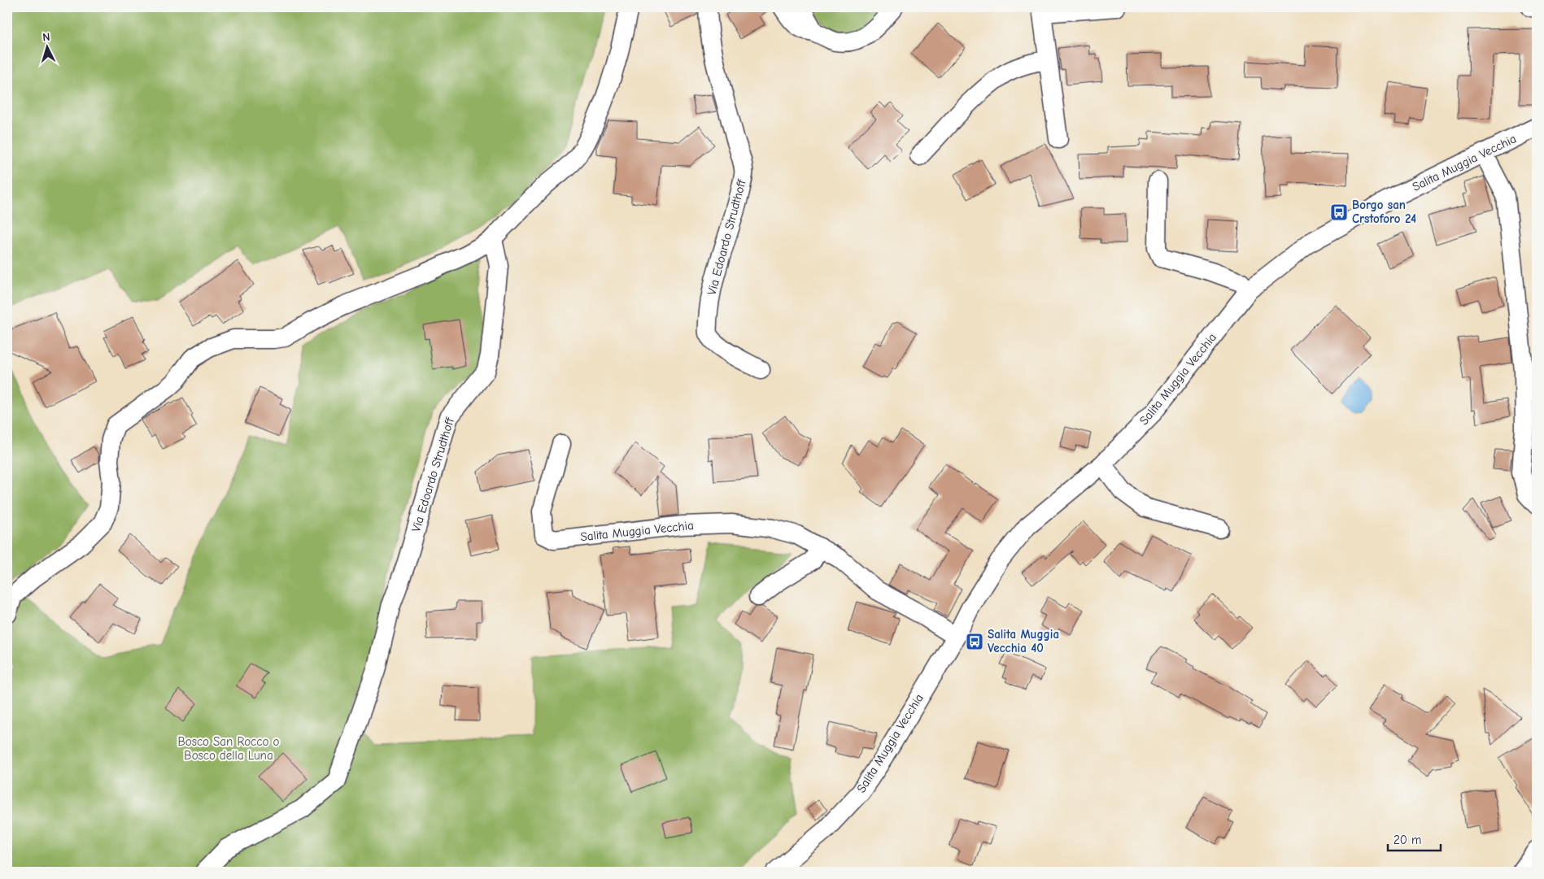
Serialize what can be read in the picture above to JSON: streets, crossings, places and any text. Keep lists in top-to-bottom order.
{
  "streets": {
    "street": ["Salita Muggia Vecchia", "Via Edoardo Strudthoff"]
  },
  "parks": ["Bosco San Rocco o Bosco della Luna"],
  "places": {
    "bus stop": ["Borgo san Crstoforo 24", "Salita Muggia Vecchia 40"]
  },
  "scale_bar": "20 m",
  "north": "top"
}
